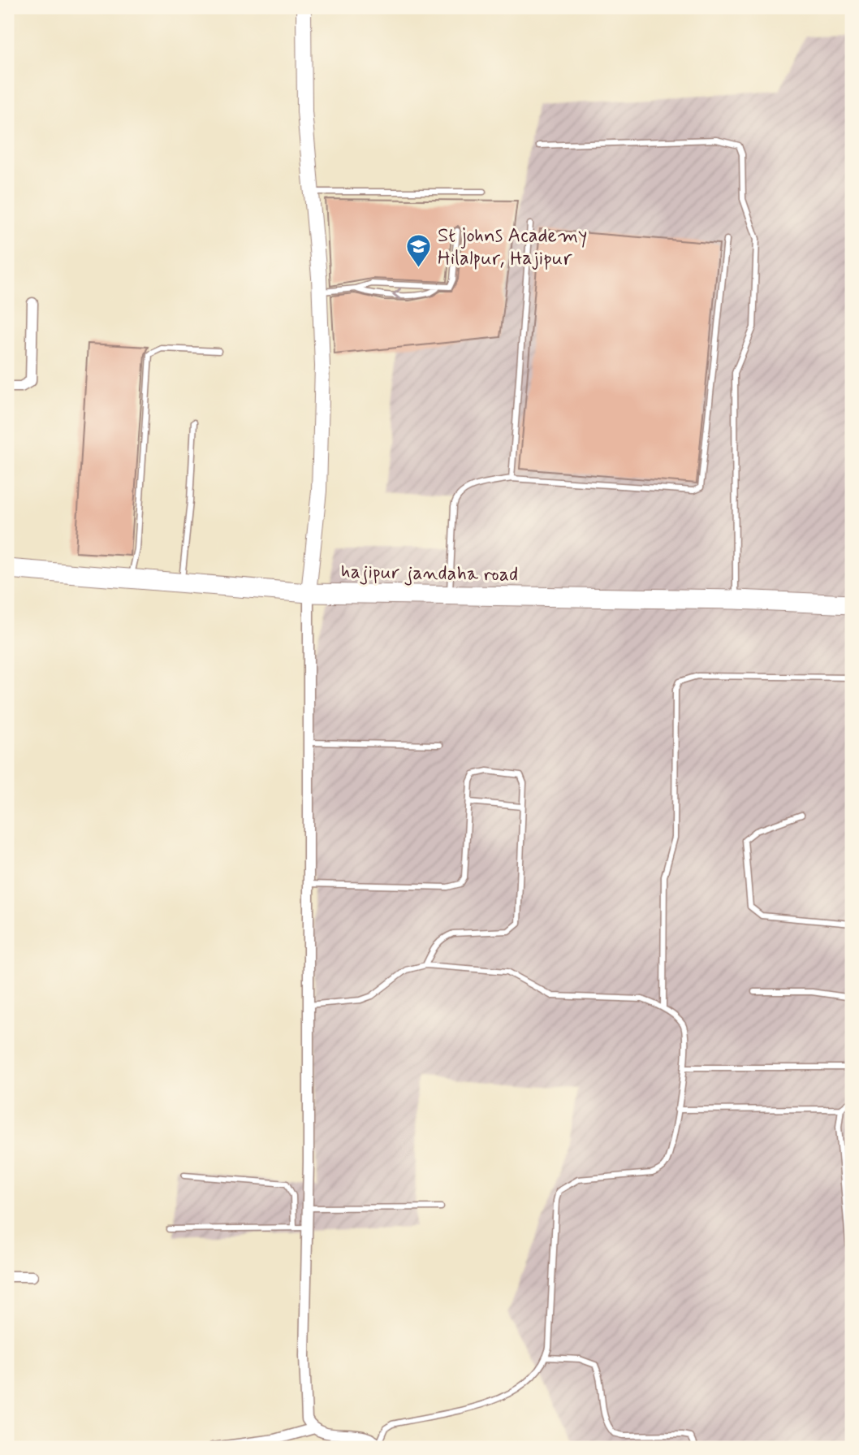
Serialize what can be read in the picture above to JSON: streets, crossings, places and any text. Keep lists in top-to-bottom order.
{
  "streets": {
    "highway": ["hajipur jandaha road"]
  },
  "places": {
    "school or university": ["St johns Academy Hilalpur, Hajipur"]
  }
}
